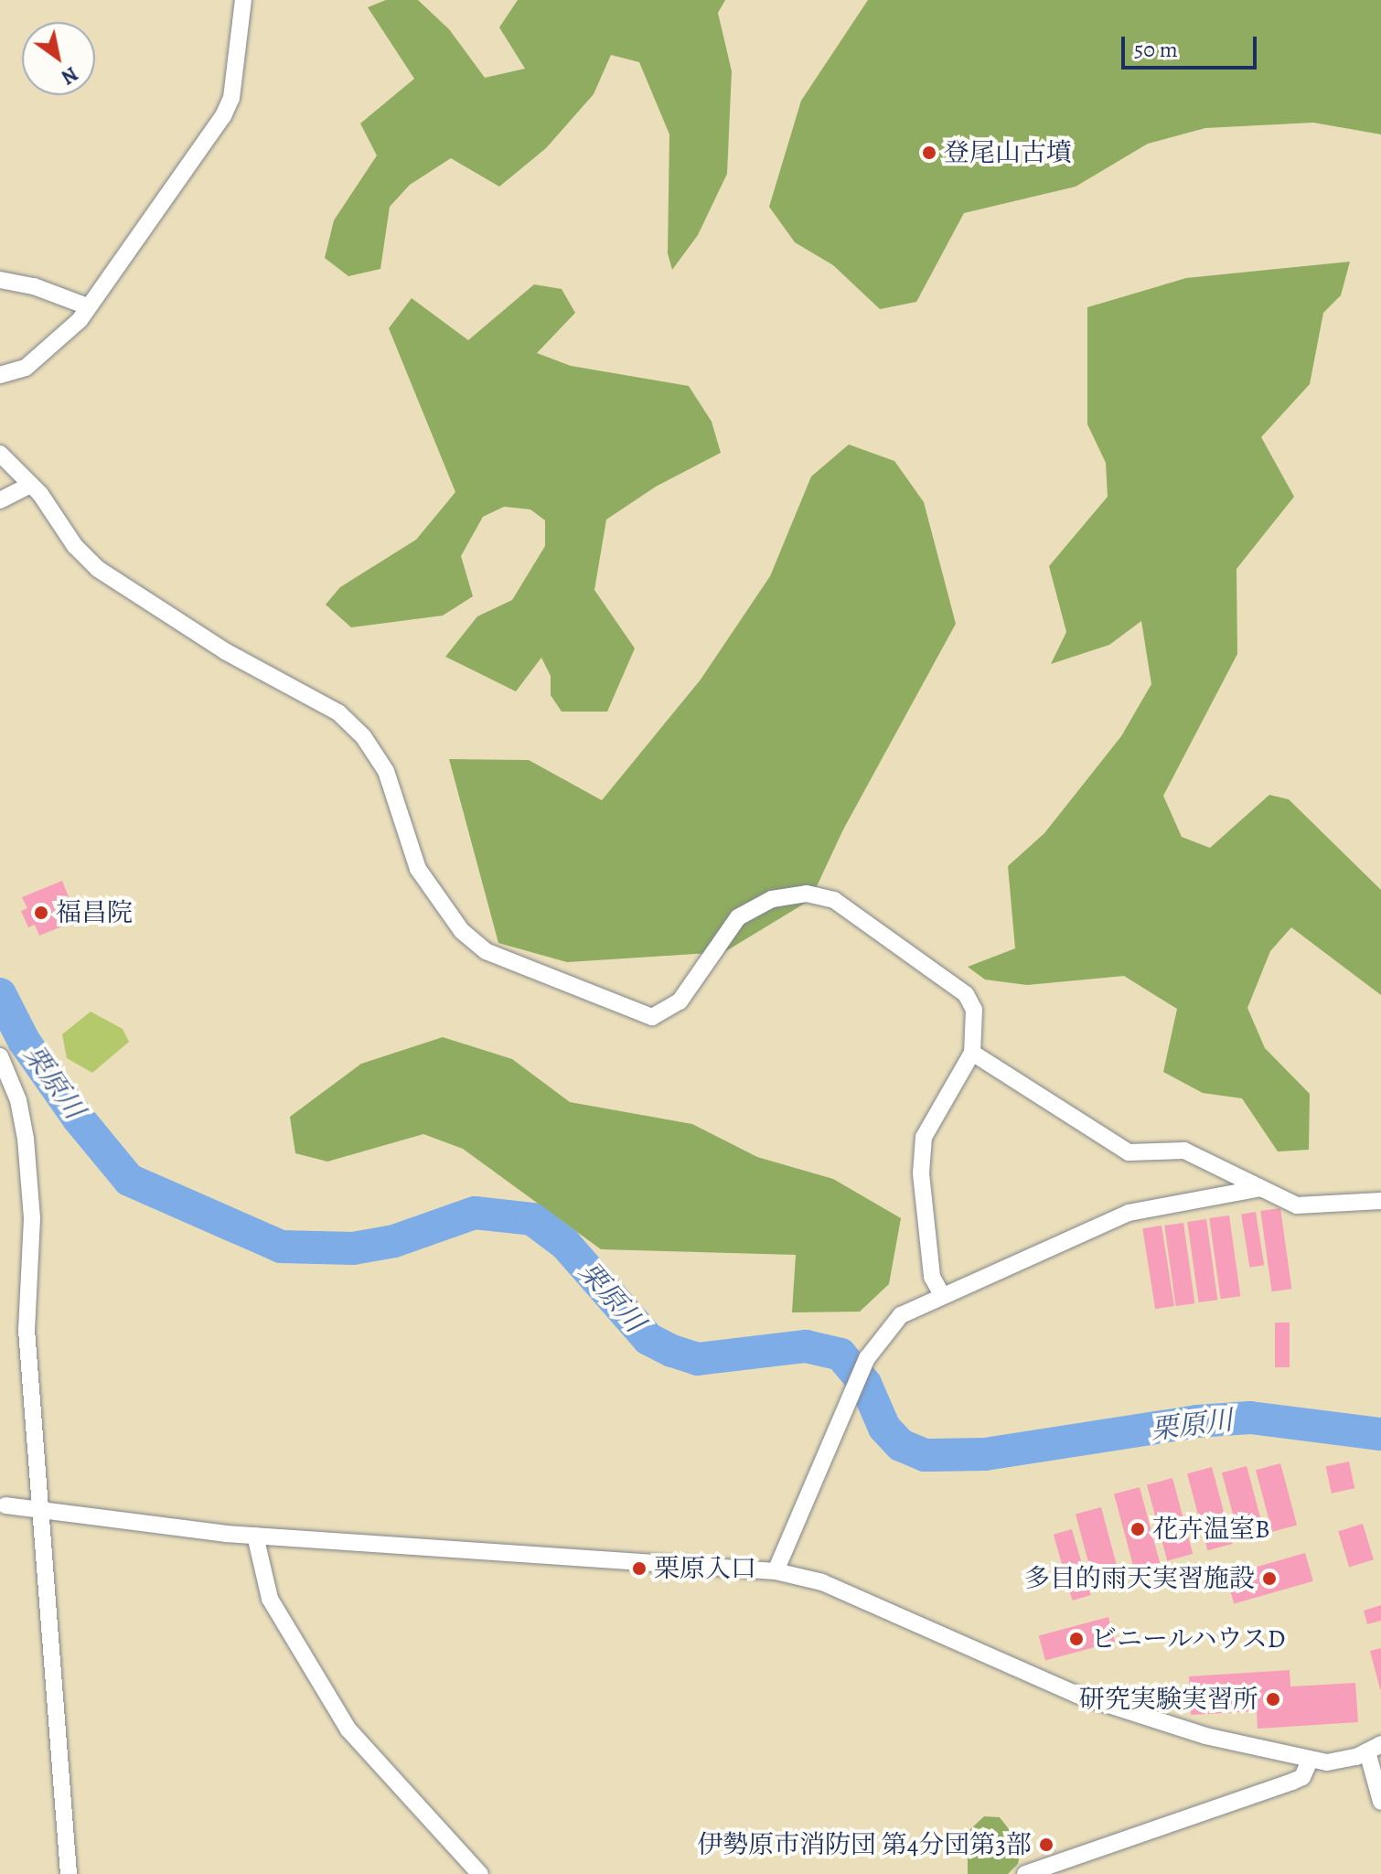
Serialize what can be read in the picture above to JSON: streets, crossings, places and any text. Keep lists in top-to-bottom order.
{
  "water": ["栗原川"],
  "places": [
    "登尾山古墳",
    "福昌院",
    "花卉温室B",
    "栗原入口",
    "多目的雨天実習施設",
    "ビニールハウスD",
    "研究実験実習所",
    "伊勢原市消防団 第4分団第3部"
  ],
  "scale_bar": "50 m",
  "north": "bottom right"
}
